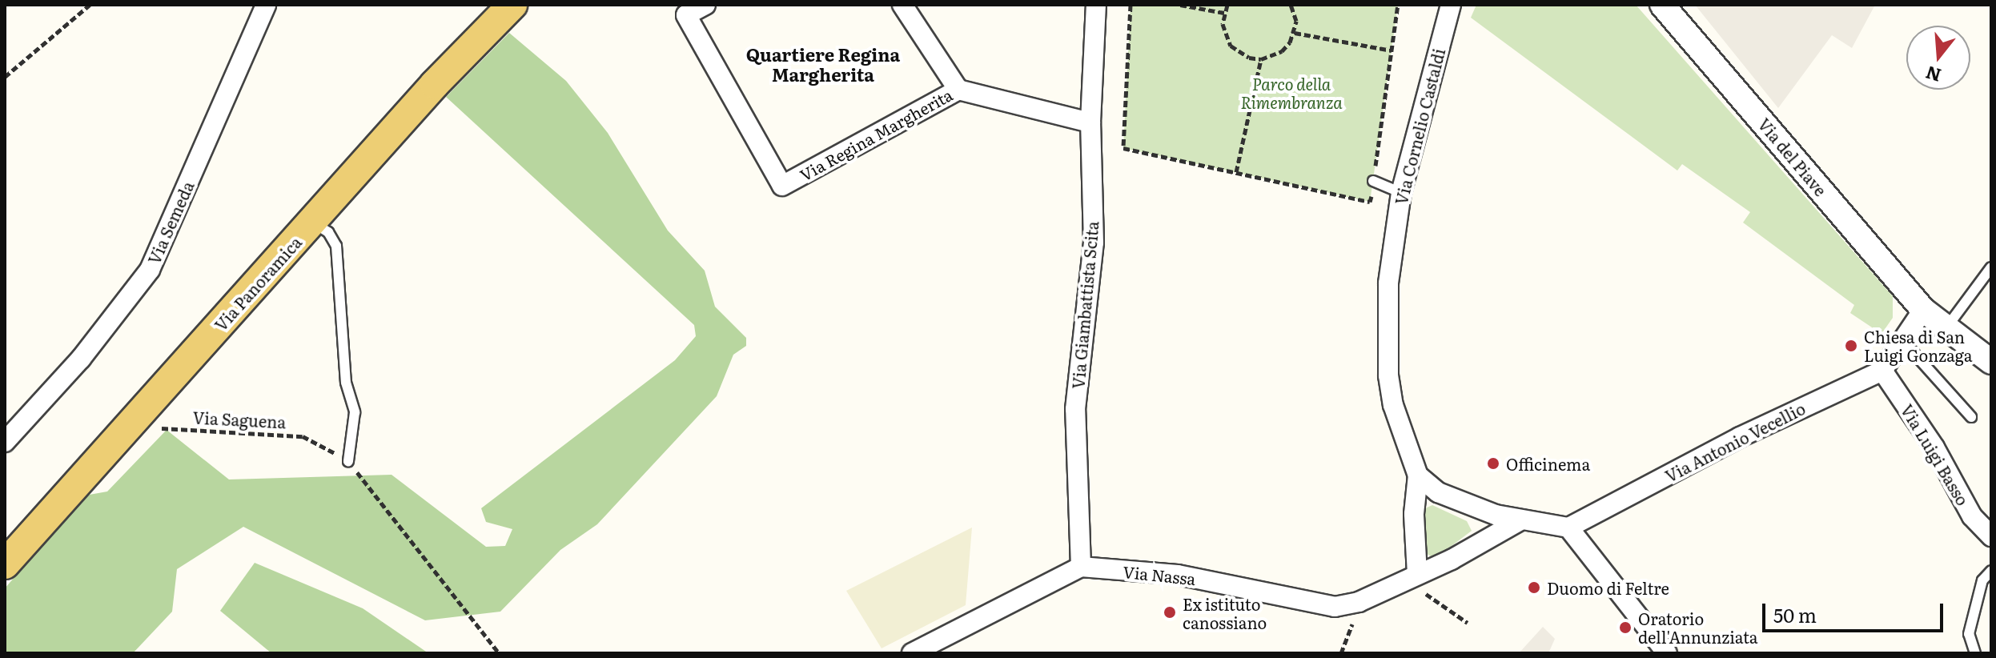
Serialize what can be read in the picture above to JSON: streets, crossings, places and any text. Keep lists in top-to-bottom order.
{
  "streets": {
    "main road": ["Via Panoramica"],
    "street": [
      "Via Cornelio Castaldi",
      "Via Regina Margherita",
      "Via del Piave",
      "Via Semeda",
      "Via Giambattista Scita",
      "Via Antonio Vecellio",
      "Via Luigi Basso",
      "Via Nassa"
    ],
    "path": ["Via Saguena"]
  },
  "crossings": [
    ["Via Regina Margherita", "Via Giambattista Scita"],
    ["Via Giambattista Scita", "Via Nassa"],
    ["Via Antonio Vecellio", "Via Luigi Basso"]
  ],
  "districts": ["Quartiere Regina Margherita"],
  "parks": ["Parco della Rimembranza"],
  "places": [
    "Chiesa di San Luigi Gonzaga",
    "Officinema",
    "Duomo di Feltre",
    "Ex istituto canossiano",
    "Oratorio dell'Annunziata"
  ],
  "scale_bar": "50 m",
  "north": "bottom"
}
